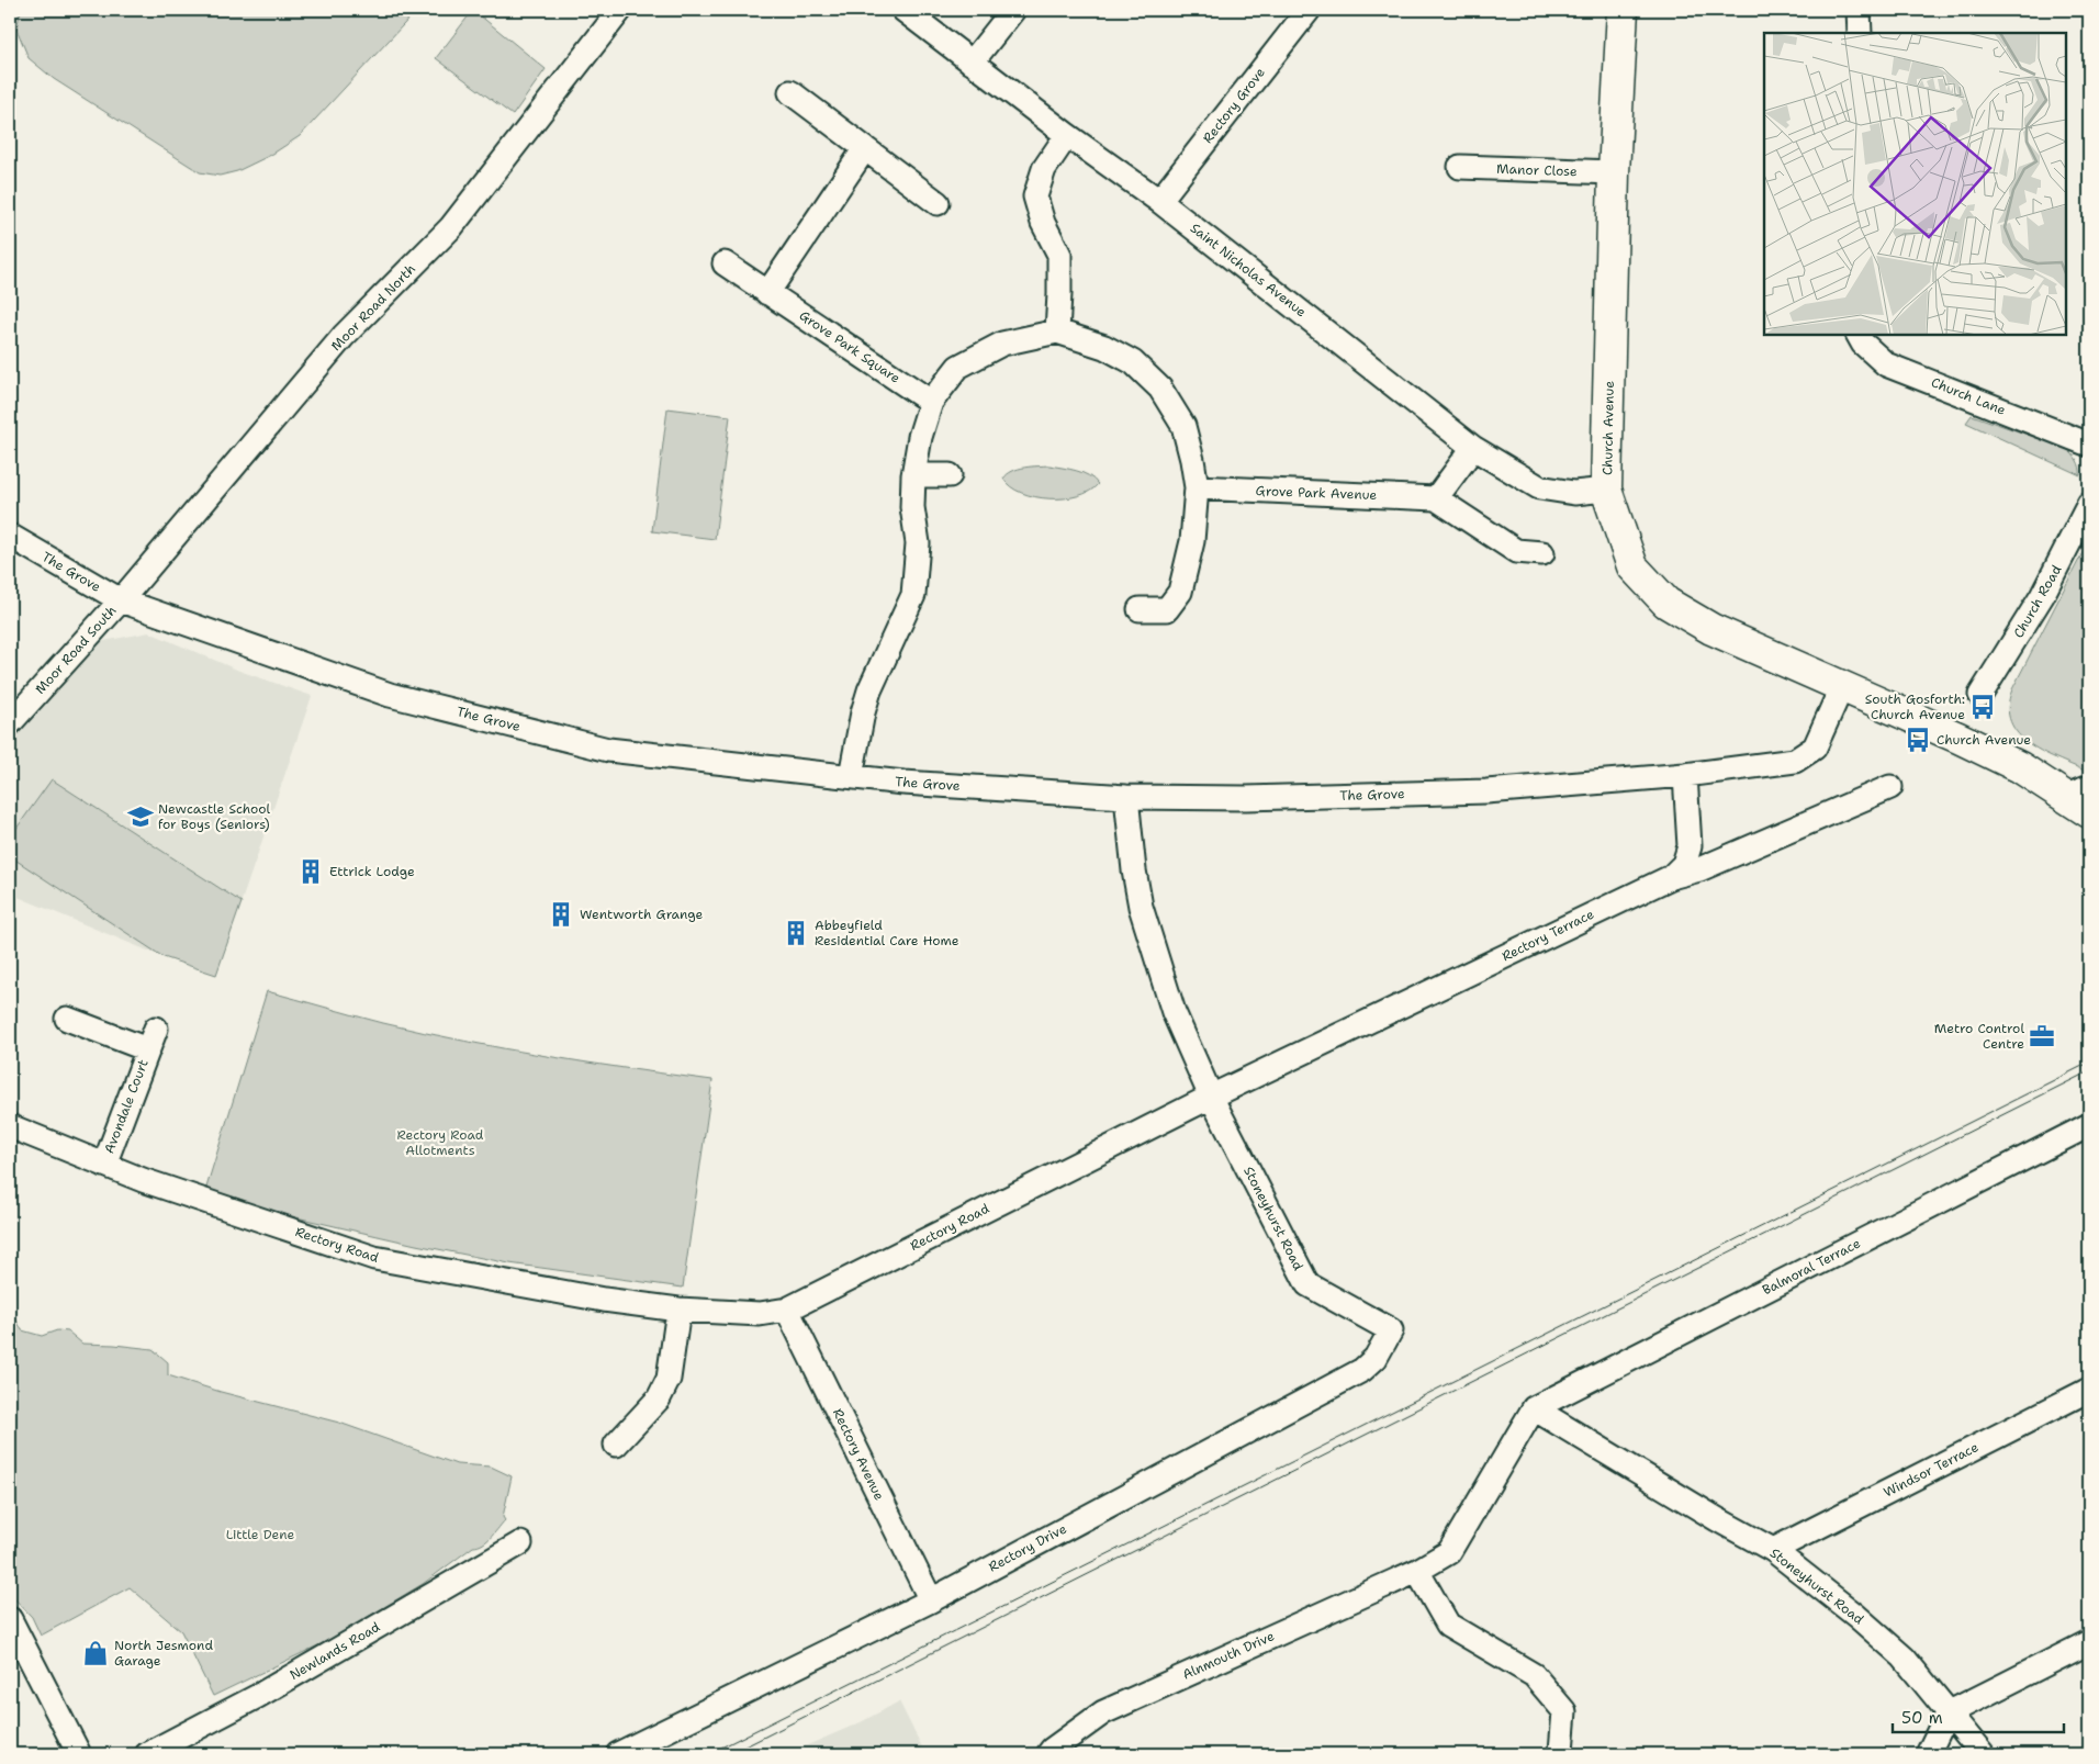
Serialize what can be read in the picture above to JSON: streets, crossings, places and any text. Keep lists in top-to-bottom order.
{
  "streets": {
    "main road": ["Church Avenue"],
    "street": [
      "Rectory Grove",
      "Manor Close",
      "Saint Nicholas Avenue",
      "Moor Road North",
      "Grove Park Square",
      "Church Lane",
      "Grove Park Avenue",
      "The Grove",
      "Church Road",
      "Moor Road South",
      "Rectory Terrace",
      "Avondale Court",
      "Stoneyhurst Road",
      "Rectory Road",
      "Balmoral Terrace",
      "Rectory Avenue",
      "Windsor Terrace",
      "Rectory Drive",
      "Newlands Road",
      "Alnmouth Drive"
    ]
  },
  "crossings": [
    ["Rectory Grove", "Saint Nicholas Avenue"],
    ["Manor Close", "Church Avenue"],
    ["Saint Nicholas Avenue", "Church Avenue"],
    ["Moor Road North", "The Grove"],
    ["Moor Road North", "Moor Road South"],
    ["Church Avenue", "The Grove"],
    ["The Grove", "Moor Road South"],
    ["The Grove", "Stoneyhurst Road"],
    ["Rectory Terrace", "Stoneyhurst Road"],
    ["Rectory Terrace", "Rectory Road"],
    ["Avondale Court", "Rectory Road"],
    ["Stoneyhurst Road", "Rectory Road"],
    ["Stoneyhurst Road", "Balmoral Terrace"],
    ["Stoneyhurst Road", "Windsor Terrace"],
    ["Stoneyhurst Road", "Rectory Drive"],
    ["Stoneyhurst Road", "Alnmouth Drive"],
    ["Rectory Road", "Rectory Avenue"],
    ["Balmoral Terrace", "Alnmouth Drive"],
    ["Rectory Avenue", "Rectory Drive"]
  ],
  "parks": ["Rectory Road Allotments", "Little Dene"],
  "places": {
    "bus stop": ["South Gosforth: Church Avenue", "Church Avenue"],
    "school or university": ["Newcastle School for Boys (Seniors)"],
    "building": ["Ettrick Lodge", "Wentworth Grange", "Abbeyfield Residential Care Home"],
    "office": ["Metro Control Centre"],
    "shop": ["North Jesmond Garage"]
  },
  "scale_bar": "50 m"
}
